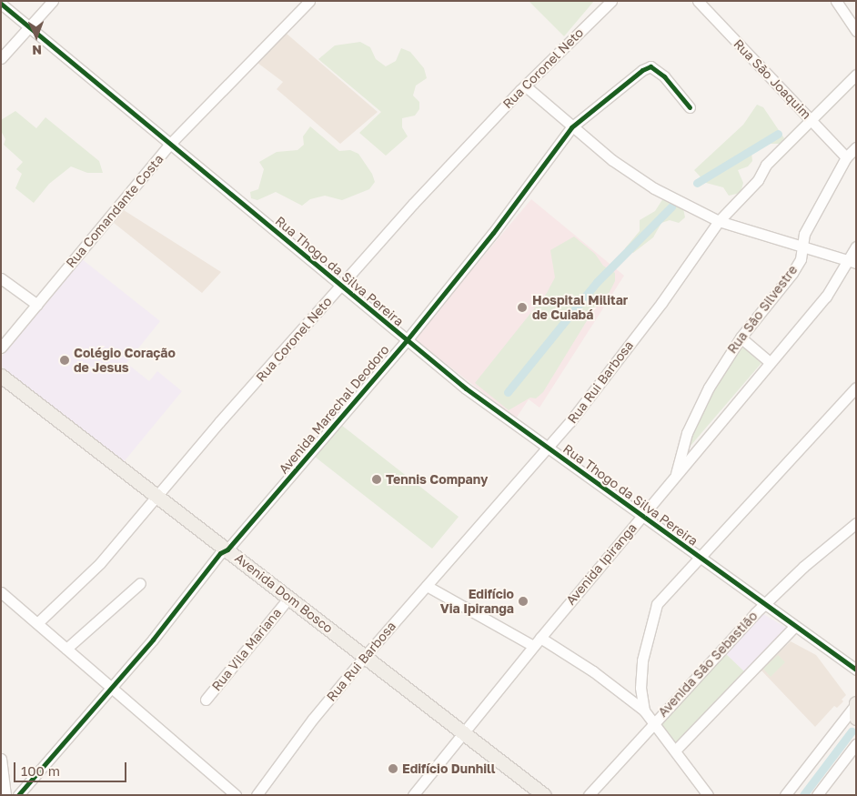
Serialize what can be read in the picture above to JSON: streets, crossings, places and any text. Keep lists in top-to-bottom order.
{
  "streets": {
    "main road": ["Avenida Dom Bosco"],
    "street": [
      "Rua Coronel Neto",
      "Rua São Joaquim",
      "Rua Comandante Costa",
      "Rua Thogo da Silva Pereira",
      "Rua São Silvestre",
      "Rua Rui Barbosa",
      "Avenida Marechal Deodoro",
      "Avenida Ipiranga",
      "Rua Vila Mariana",
      "Avenida São Sebastião"
    ]
  },
  "crossings": [
    ["Rua Coronel Neto", "Rua Thogo da Silva Pereira"],
    ["Rua Coronel Neto", "Avenida Dom Bosco"],
    ["Rua São Joaquim", "Rua São Silvestre"],
    ["Rua São Joaquim", "Rua Rui Barbosa"],
    ["Rua Comandante Costa", "Rua Thogo da Silva Pereira"],
    ["Rua Thogo da Silva Pereira", "Rua Rui Barbosa"],
    ["Rua Thogo da Silva Pereira", "Avenida Marechal Deodoro"],
    ["Rua Thogo da Silva Pereira", "Avenida Ipiranga"],
    ["Rua Thogo da Silva Pereira", "Avenida São Sebastião"],
    ["Rua São Silvestre", "Avenida Ipiranga"],
    ["Rua Rui Barbosa", "Avenida Dom Bosco"],
    ["Avenida Marechal Deodoro", "Avenida Dom Bosco"],
    ["Avenida Ipiranga", "Avenida Dom Bosco"],
    ["Avenida Dom Bosco", "Rua Vila Mariana"]
  ],
  "places": [
    "Hospital Militar de Cuiabá",
    "Colégio Coração de Jesus",
    "Tennis Company",
    "Edifício Via Ipiranga",
    "Edifício Dunhill"
  ],
  "scale_bar": "100 m",
  "north": "bottom"
}
